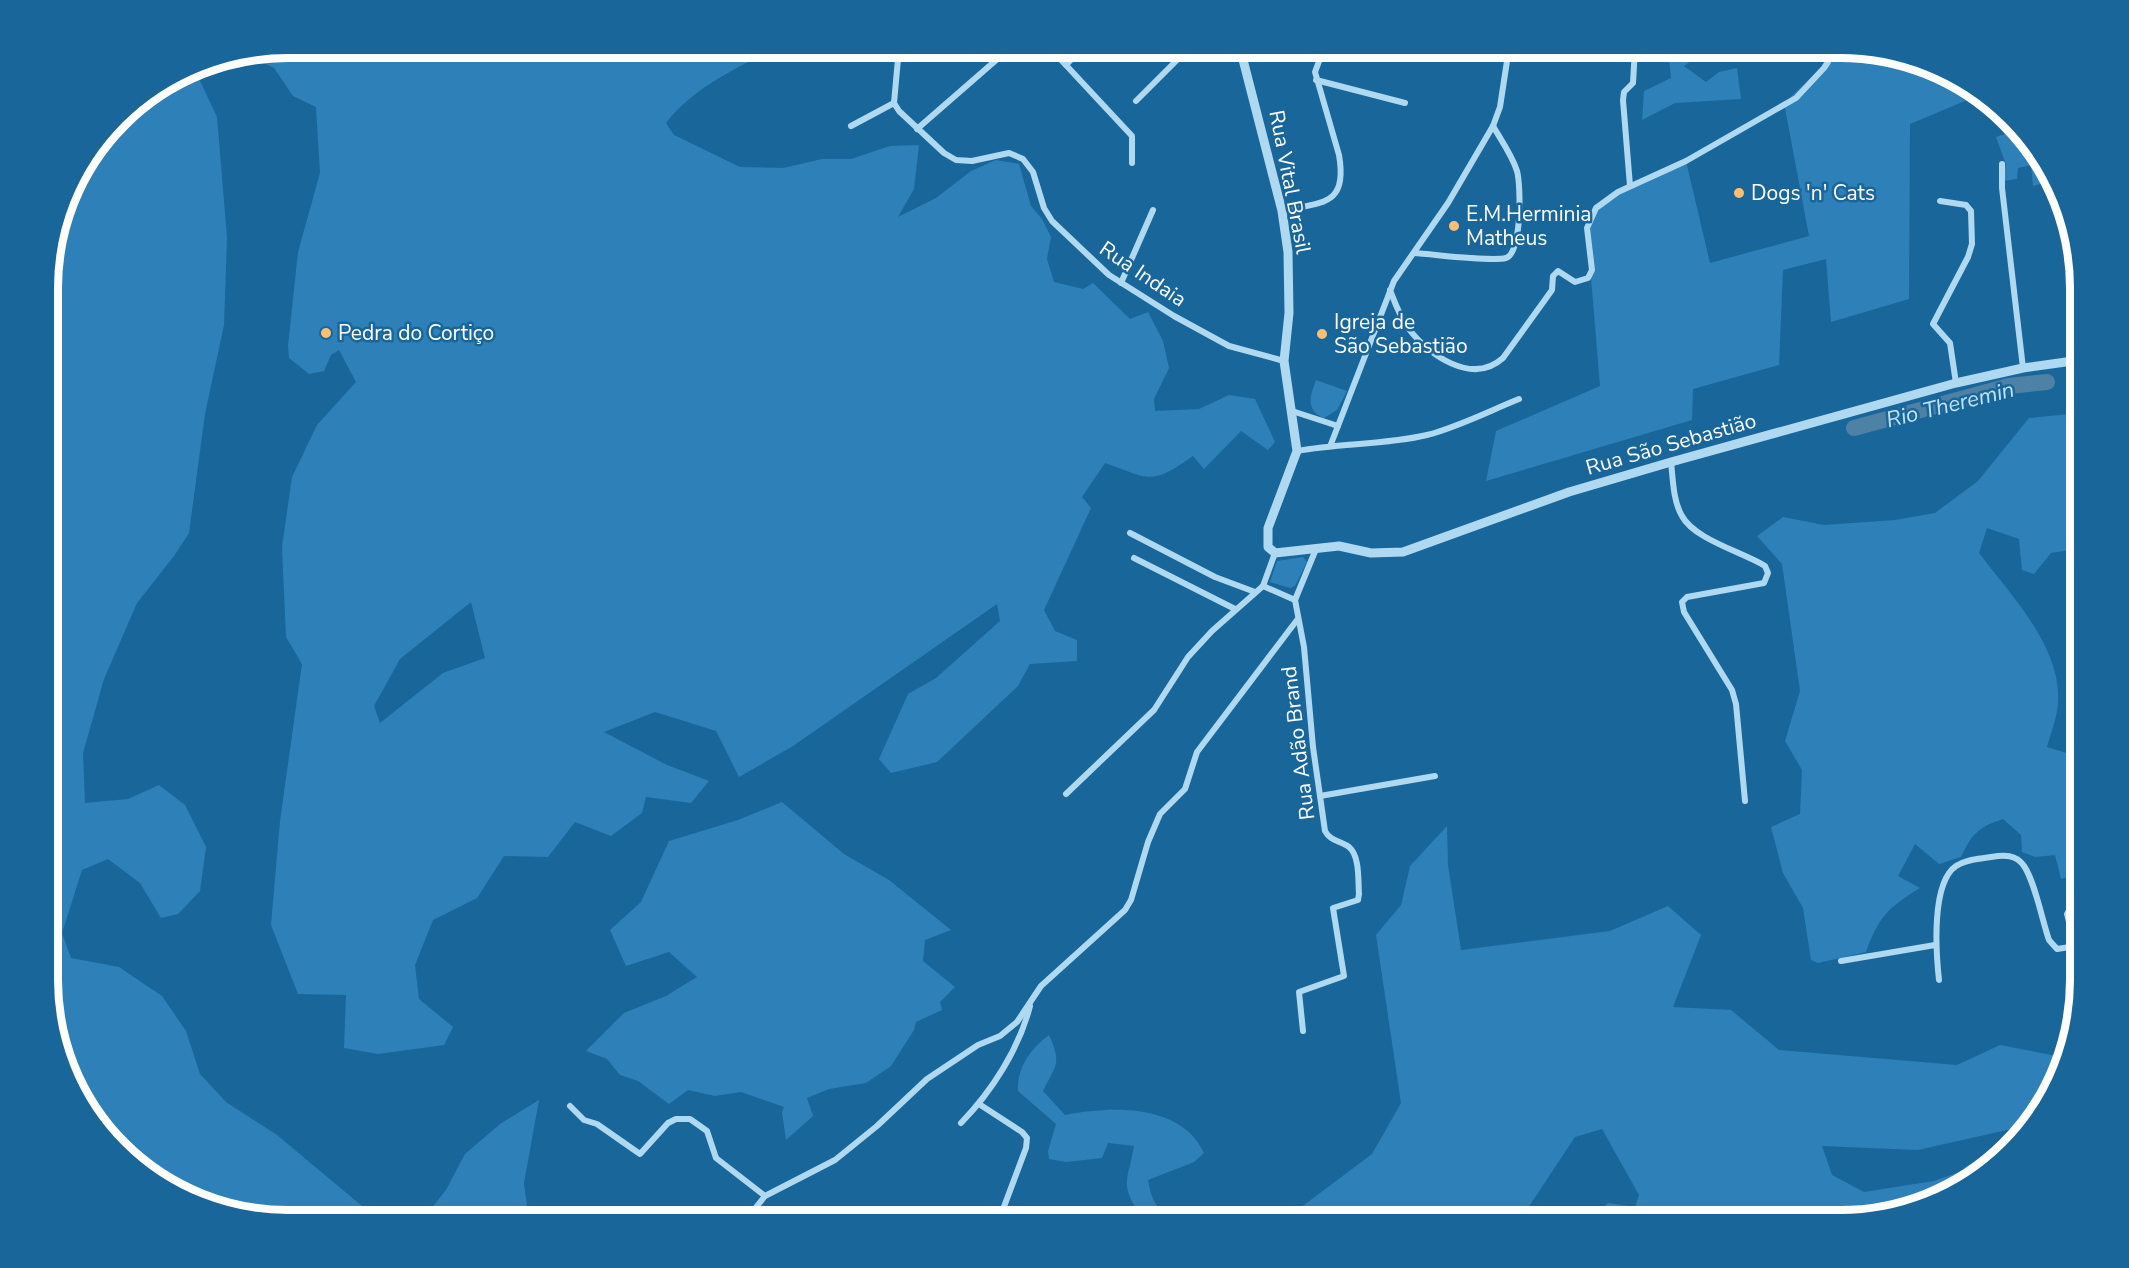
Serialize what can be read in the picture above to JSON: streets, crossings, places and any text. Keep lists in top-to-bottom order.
{
  "streets": {
    "street": [
      "Rua Vital Brasil",
      "Rua Indaia",
      "Rua São Sebastião",
      "Rua Adão Brand"
    ]
  },
  "crossings": [
    ["Rua Vital Brasil", "Rua Indaia"]
  ],
  "water": ["Rio Theremin"],
  "places": [
    "Dogs 'n' Cats",
    "E.M.Herminia Matheus",
    "Pedra do Cortiço",
    "Igreja de São Sebastião"
  ]
}
